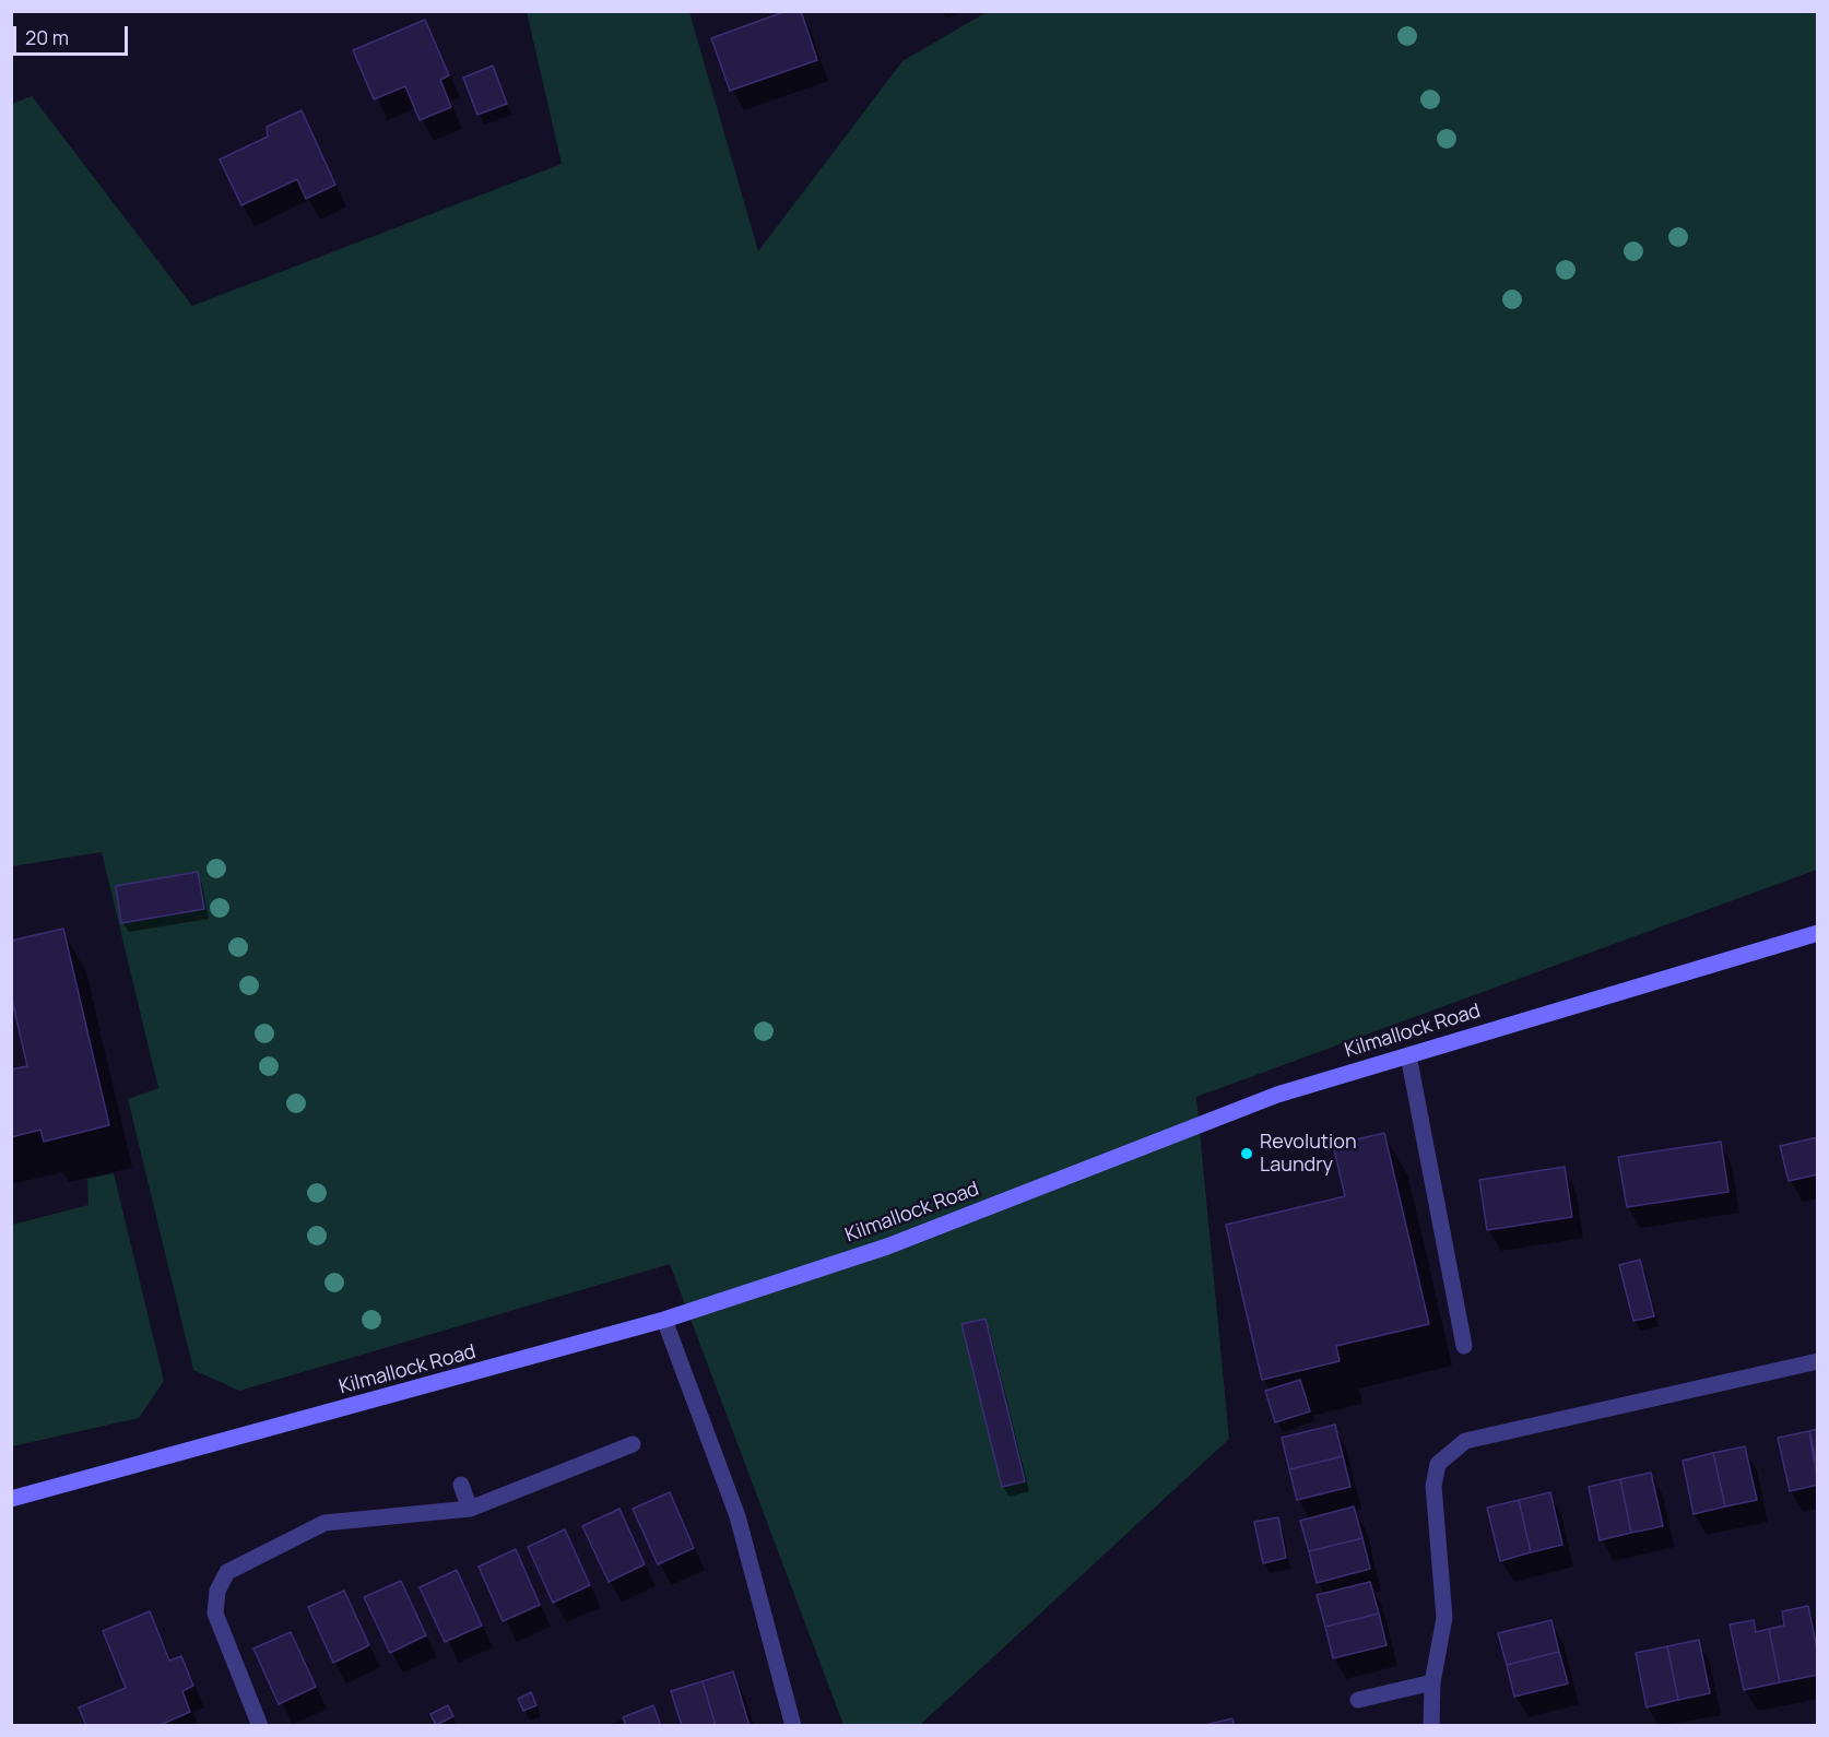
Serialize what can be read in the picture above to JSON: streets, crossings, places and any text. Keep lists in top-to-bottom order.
{
  "streets": {
    "main road": ["Kilmallock Road"]
  },
  "places": ["Revolution Laundry"],
  "scale_bar": "20 m"
}
